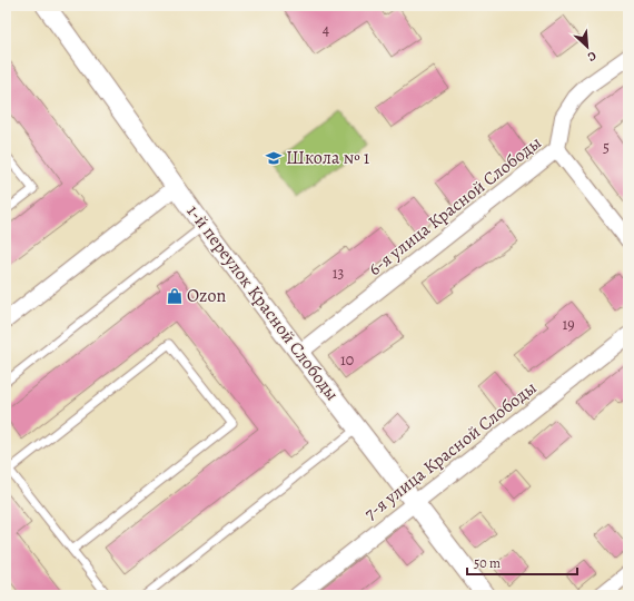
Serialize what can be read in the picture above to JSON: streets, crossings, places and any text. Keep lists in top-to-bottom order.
{
  "streets": {
    "street": ["6-я улица Красной Слободы", "1-й переулок Красной Слободы", "7-я улица Красной Слободы"]
  },
  "crossings": [
    ["6-я улица Красной Слободы", "1-й переулок Красной Слободы"],
    ["1-й переулок Красной Слободы", "7-я улица Красной Слободы"]
  ],
  "places": {
    "school or university": ["Школа № 1"],
    "shop": ["Ozon"]
  },
  "house_numbers": [
    "4",
    "5",
    "13",
    "19",
    "10"
  ],
  "scale_bar": "50 m",
  "north": "bottom right"
}
